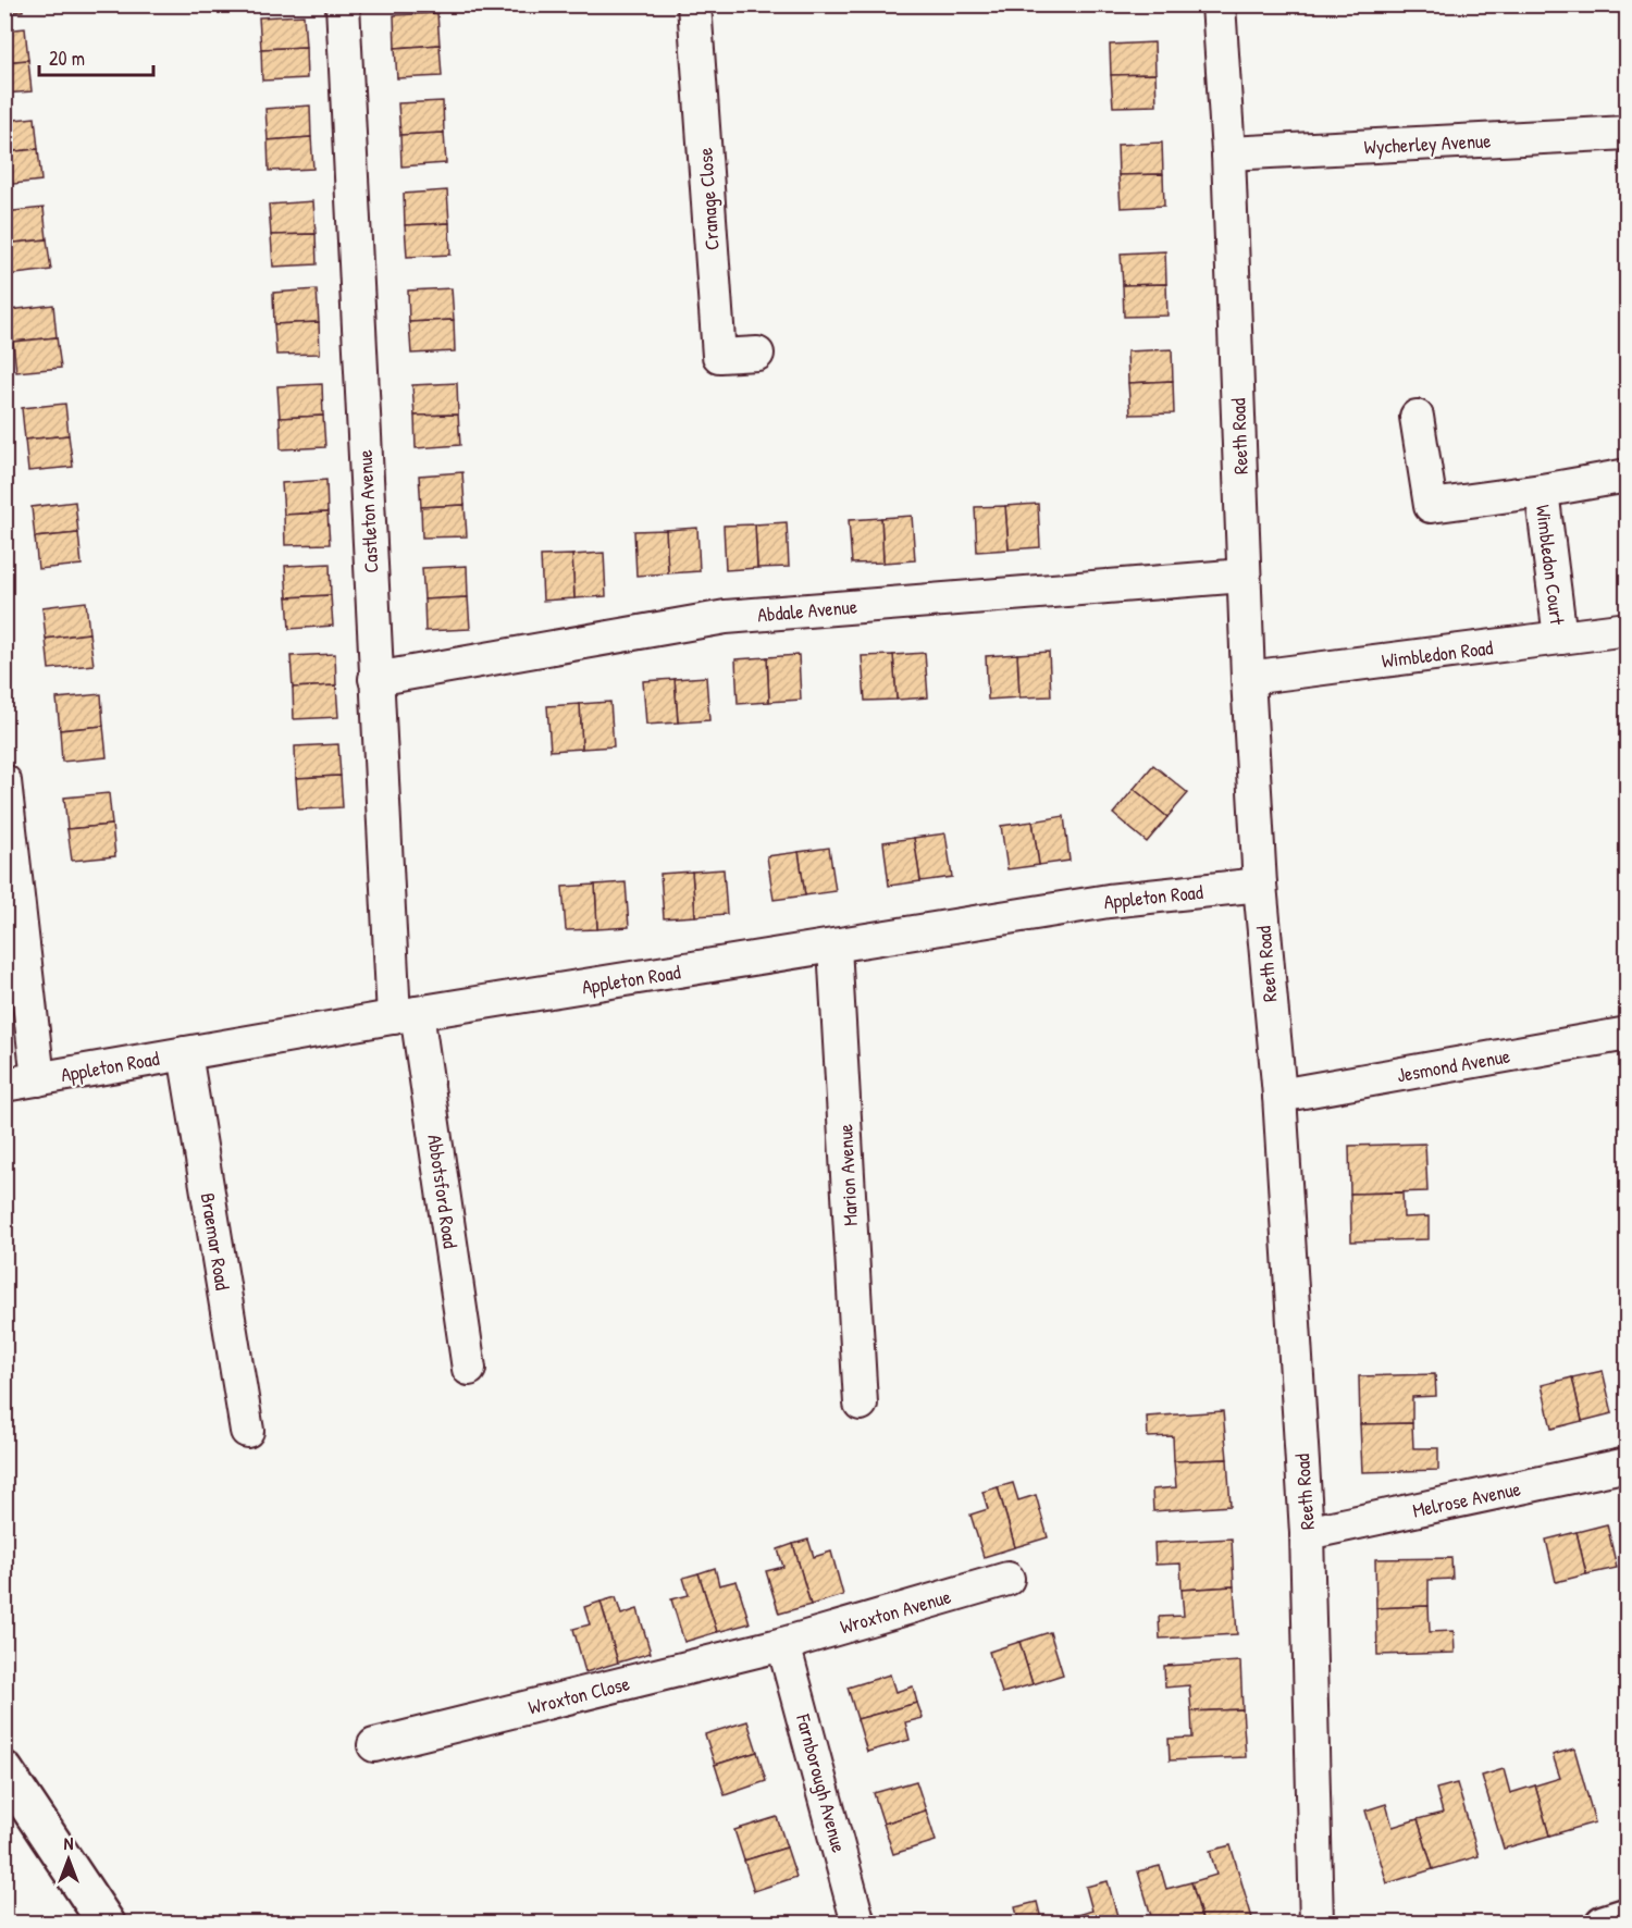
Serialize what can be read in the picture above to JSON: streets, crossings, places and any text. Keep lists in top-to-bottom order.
{
  "streets": {
    "street": [
      "Wycherley Avenue",
      "Cranage Close",
      "Reeth Road",
      "Castleton Avenue",
      "Wimbledon Court",
      "Abdale Avenue",
      "Wimbledon Road",
      "Appleton Road",
      "Jesmond Avenue",
      "Marion Avenue",
      "Abbotsford Road",
      "Braemar Road",
      "Melrose Avenue",
      "Wroxton Avenue",
      "Wroxton Close",
      "Farnborough Avenue"
    ]
  },
  "crossings": [
    ["Wycherley Avenue", "Reeth Road"],
    ["Reeth Road", "Abdale Avenue"],
    ["Reeth Road", "Wimbledon Road"],
    ["Reeth Road", "Appleton Road"],
    ["Reeth Road", "Jesmond Avenue"],
    ["Reeth Road", "Melrose Avenue"],
    ["Castleton Avenue", "Abdale Avenue"],
    ["Castleton Avenue", "Appleton Road"],
    ["Castleton Avenue", "Abbotsford Road"],
    ["Wimbledon Court", "Wimbledon Road"],
    ["Appleton Road", "Marion Avenue"],
    ["Appleton Road", "Abbotsford Road"],
    ["Appleton Road", "Braemar Road"],
    ["Wroxton Avenue", "Wroxton Close"],
    ["Wroxton Avenue", "Farnborough Avenue"],
    ["Wroxton Close", "Farnborough Avenue"]
  ],
  "scale_bar": "20 m",
  "north": "top"
}
